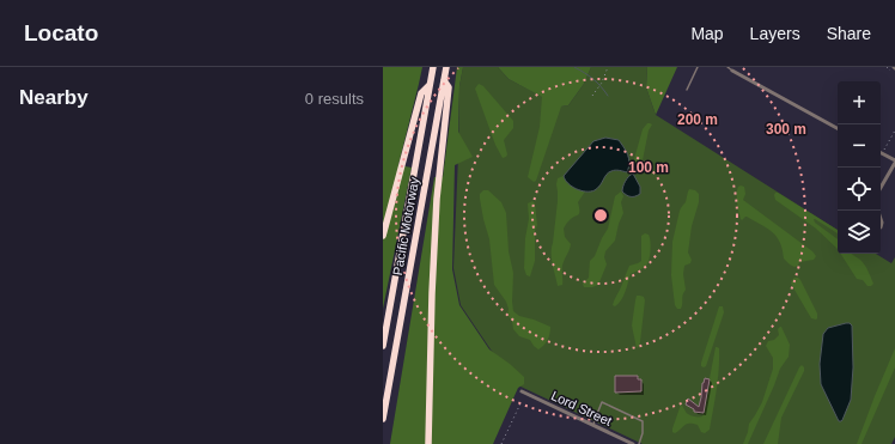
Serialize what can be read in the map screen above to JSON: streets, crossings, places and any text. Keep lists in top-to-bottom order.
{
  "streets": {
    "highway": ["Pacific Motorway"],
    "street": ["Lord Street"]
  },
  "page": {
    "header": "Locato",
    "nav": ["Map", "Layers", "Share"],
    "heading": ["Nearby", "0 results"],
    "map_buttons": ["+", "−"]
  },
  "rings": ["200 m", "300 m", "100 m"]
}
